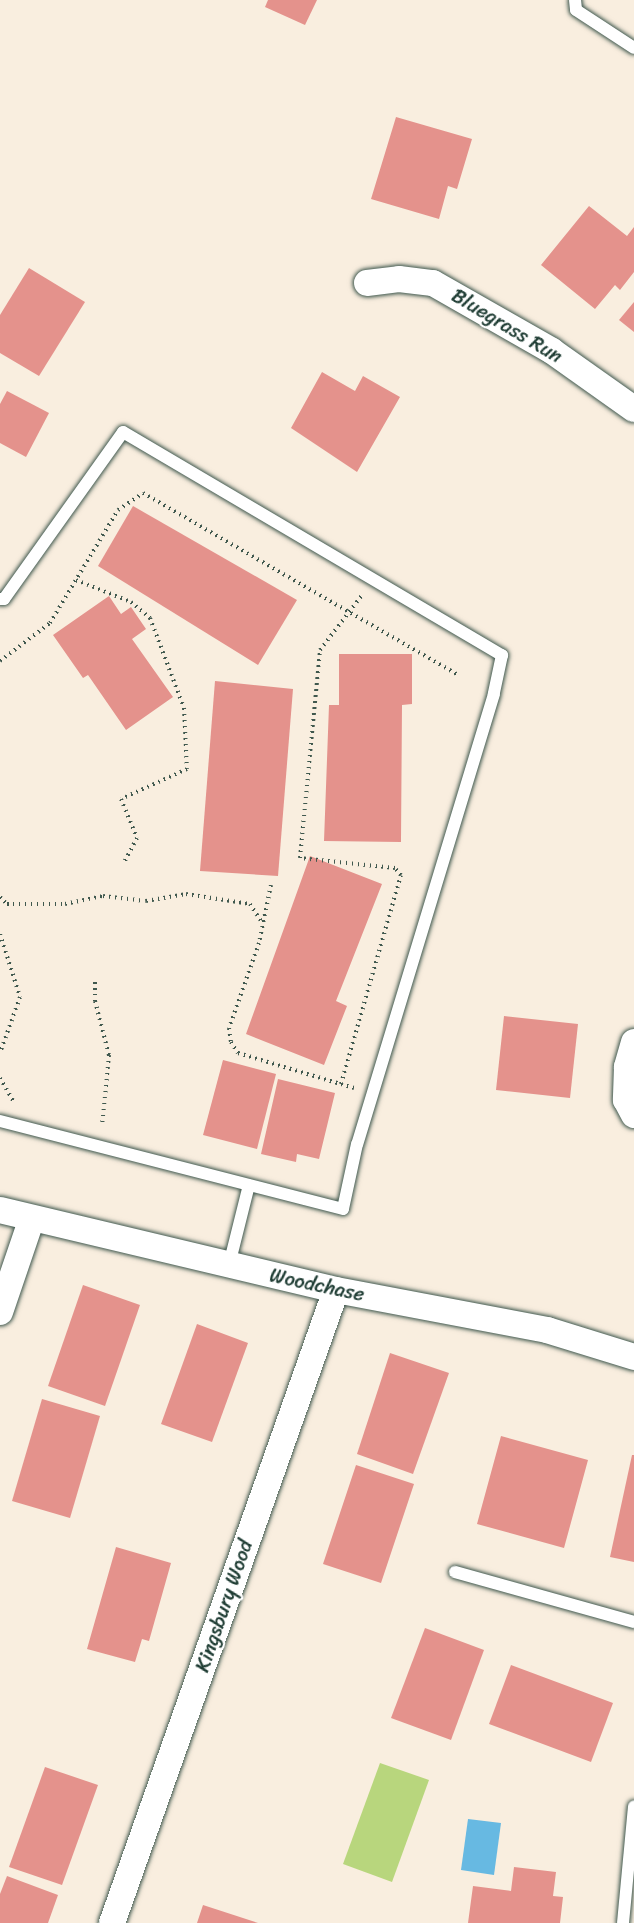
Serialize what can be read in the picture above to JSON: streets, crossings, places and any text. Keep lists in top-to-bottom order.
{
  "streets": {
    "street": ["Bluegrass Run", "Woodchase", "Kingsbury Wood"]
  },
  "crossings": [
    ["Woodchase", "Kingsbury Wood"]
  ]
}
